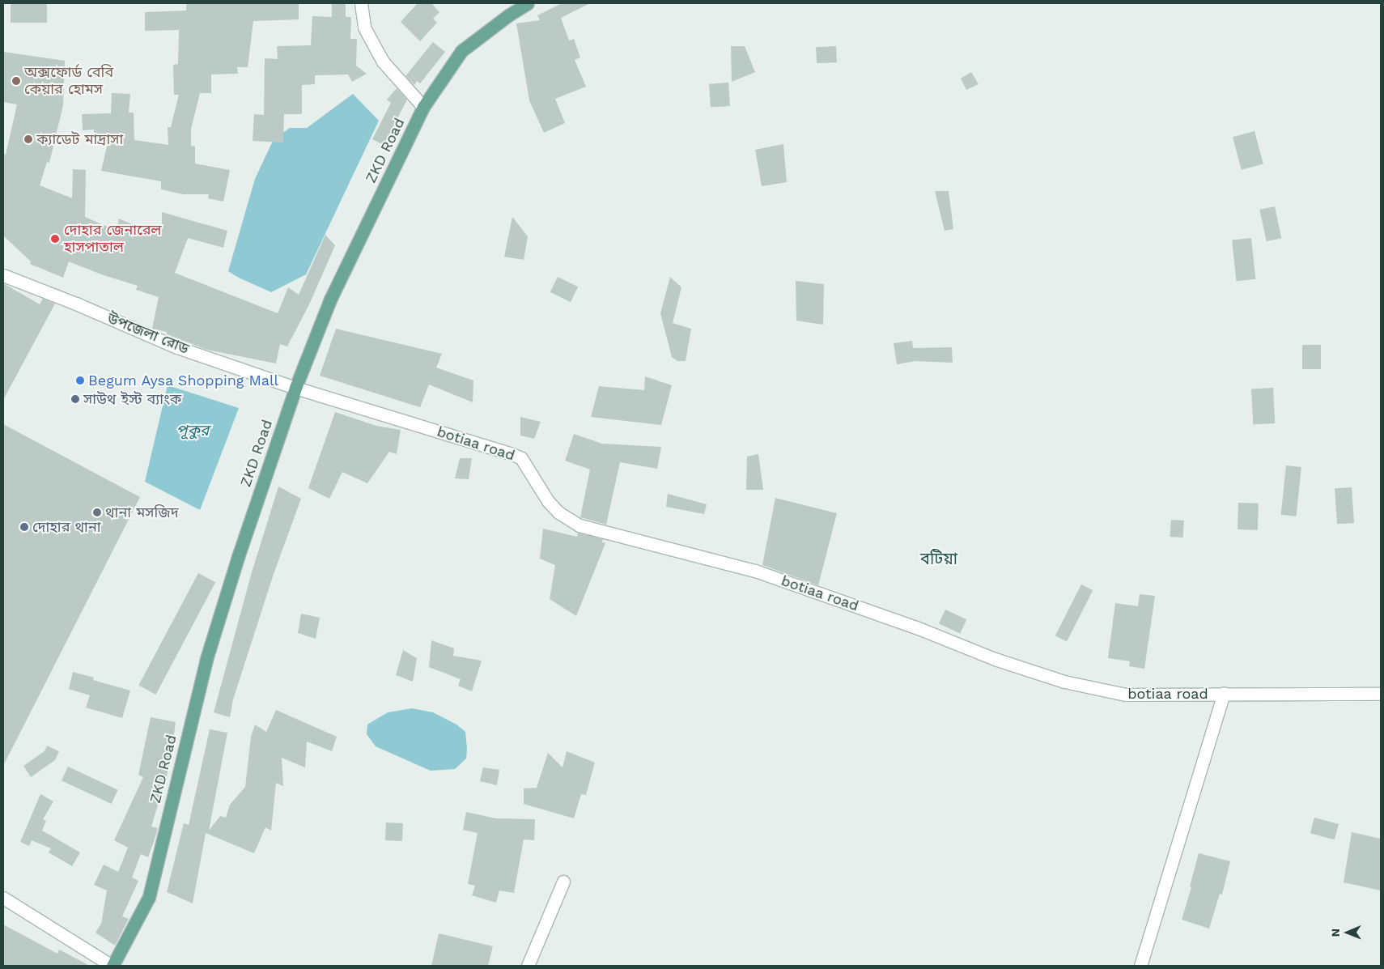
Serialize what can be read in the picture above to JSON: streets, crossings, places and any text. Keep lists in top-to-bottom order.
{
  "streets": {
    "main road": ["ZKD Road"],
    "street": ["উপজেলা রোড", "botiaa road"]
  },
  "crossings": [
    ["ZKD Road", "উপজেলা রোড"],
    ["ZKD Road", "botiaa road"],
    ["উপজেলা রোড", "botiaa road"]
  ],
  "districts": ["বটিয়া"],
  "water": ["পূকুর"],
  "places": [
    "অক্সফোর্ড বেবি কেয়ার হোমস",
    "ক্যাডেট মাদ্রাসা",
    "দোহার জেনারেল হাসপাতাল",
    "Begum Aysa Shopping Mall",
    "সাউথ ইস্ট ব্যাংক",
    "থানা মসজিদ",
    "দোহার থানা"
  ],
  "north": "left"
}
